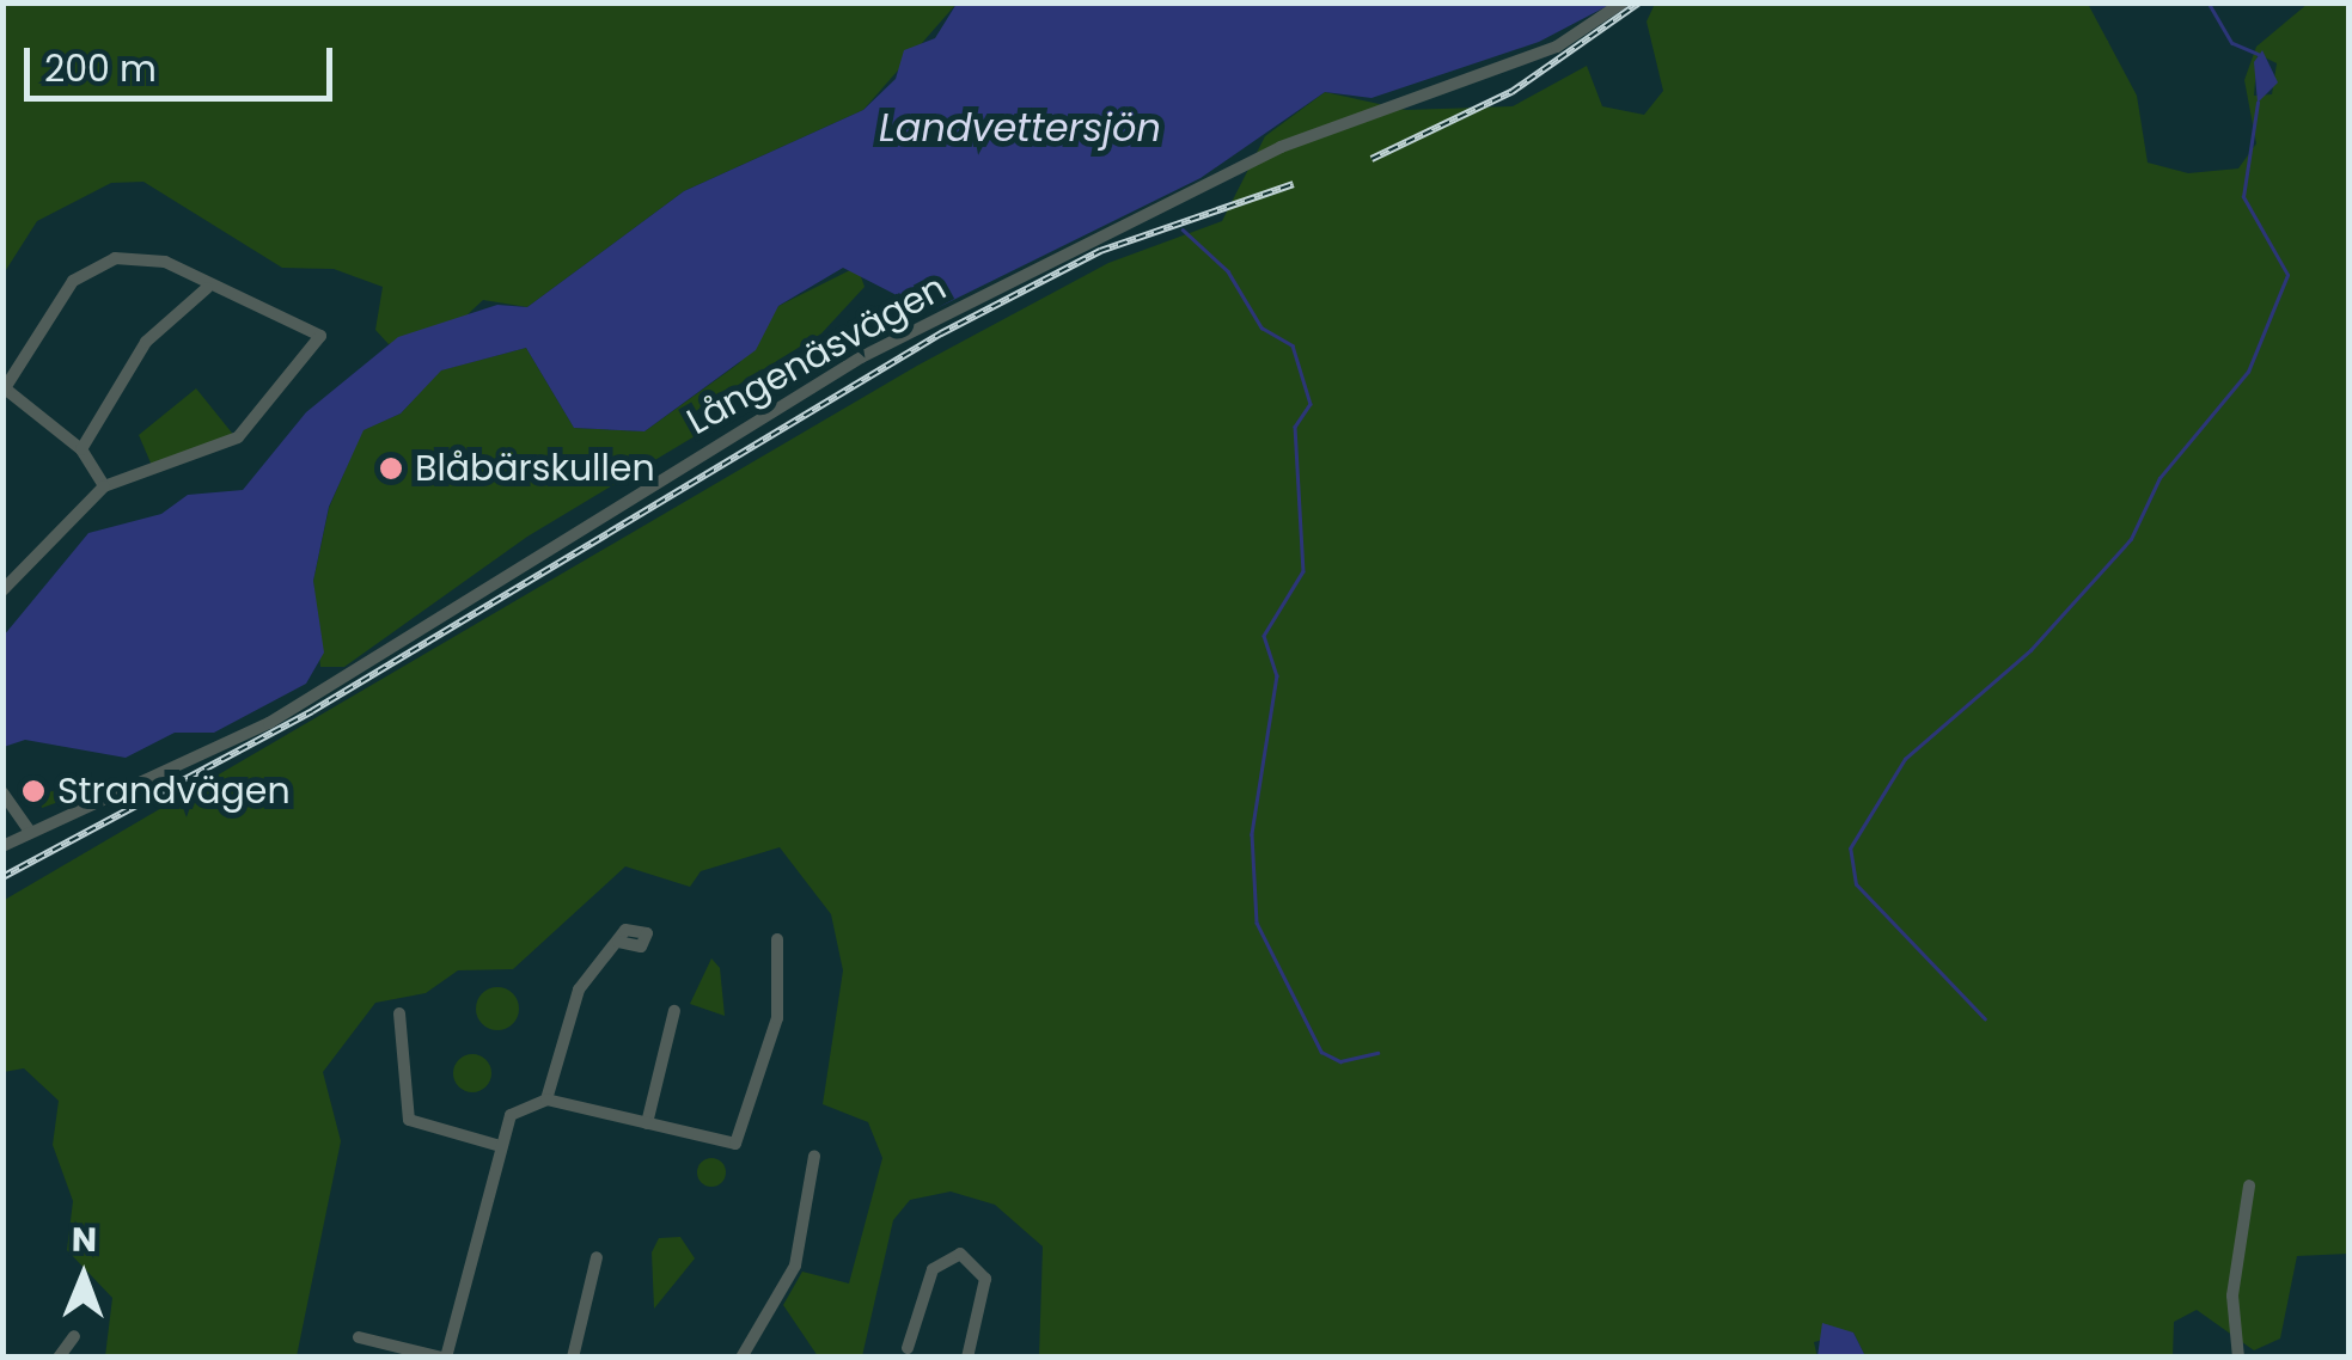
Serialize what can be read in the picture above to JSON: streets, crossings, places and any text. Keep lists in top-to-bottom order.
{
  "streets": {
    "street": ["Långenäsvägen"]
  },
  "water": ["Landvettersjön"],
  "places": ["Blåbärskullen", "Strandvägen"],
  "scale_bar": "200 m",
  "north": "top"
}
